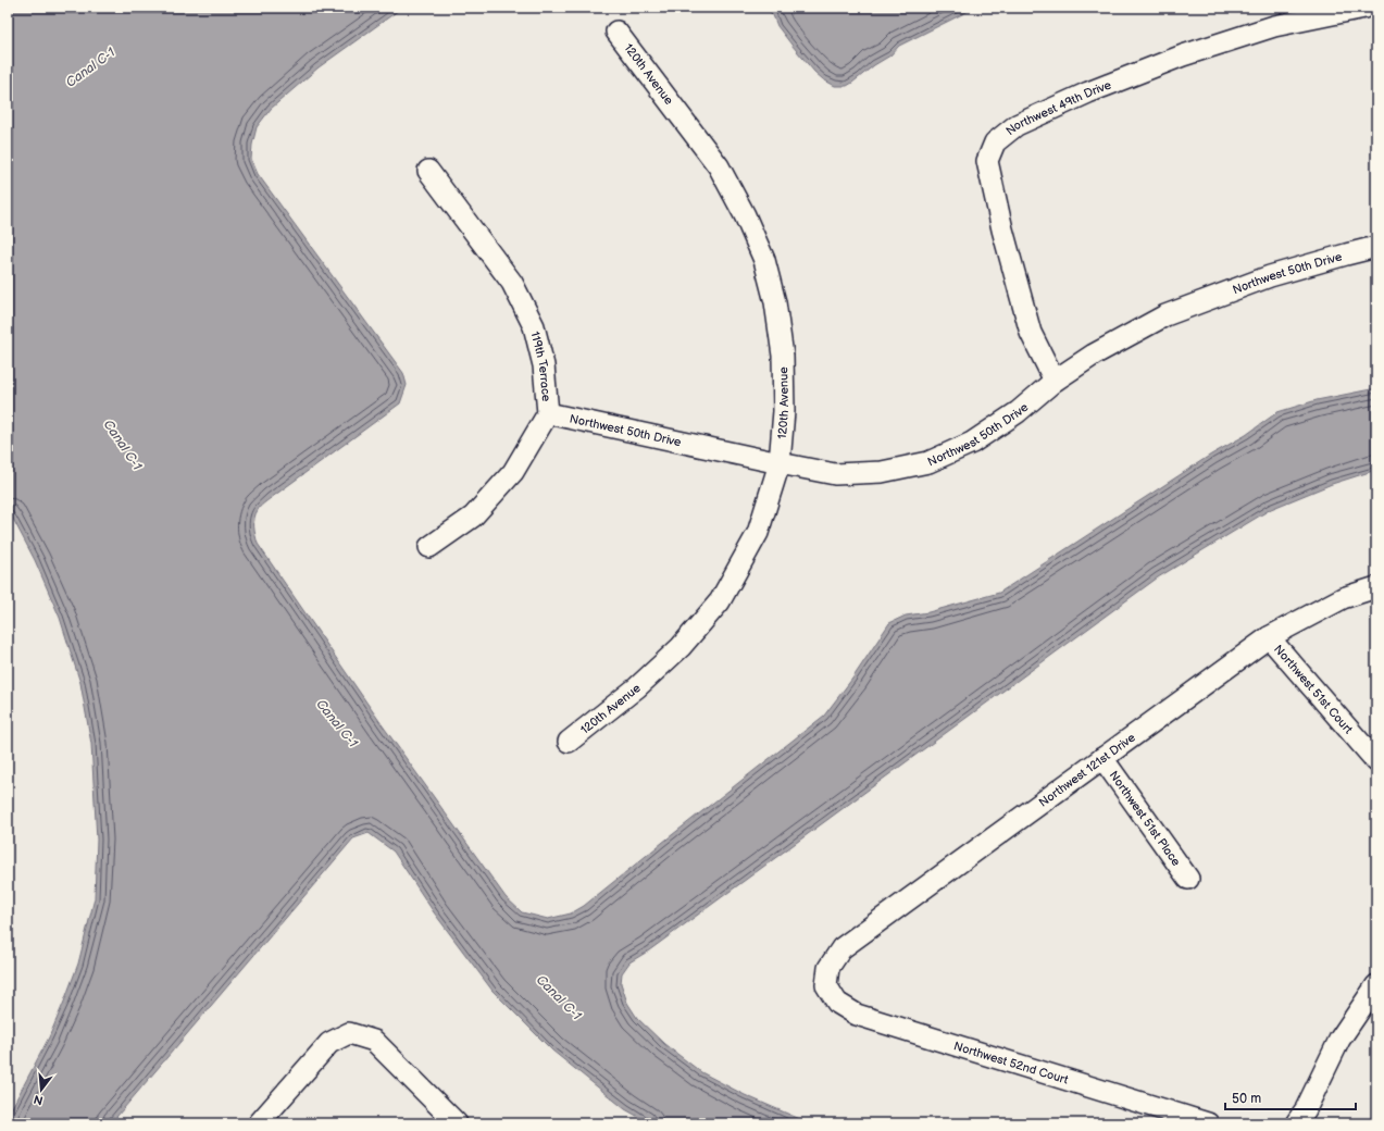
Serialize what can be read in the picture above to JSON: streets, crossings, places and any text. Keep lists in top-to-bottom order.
{
  "streets": {
    "street": [
      "120th Avenue",
      "Northwest 49th Drive",
      "Northwest 50th Drive",
      "119th Terrace",
      "Northwest 51st Court",
      "Northwest 121st Drive",
      "Northwest 51st Place",
      "Northwest 52nd Court"
    ]
  },
  "crossings": [
    ["120th Avenue", "Northwest 50th Drive"],
    ["Northwest 49th Drive", "Northwest 50th Drive"],
    ["Northwest 50th Drive", "119th Terrace"],
    ["Northwest 51st Court", "Northwest 121st Drive"],
    ["Northwest 121st Drive", "Northwest 51st Place"],
    ["Northwest 121st Drive", "Northwest 52nd Court"]
  ],
  "water": ["Canal C-1"],
  "scale_bar": "50 m",
  "north": "bottom"
}
